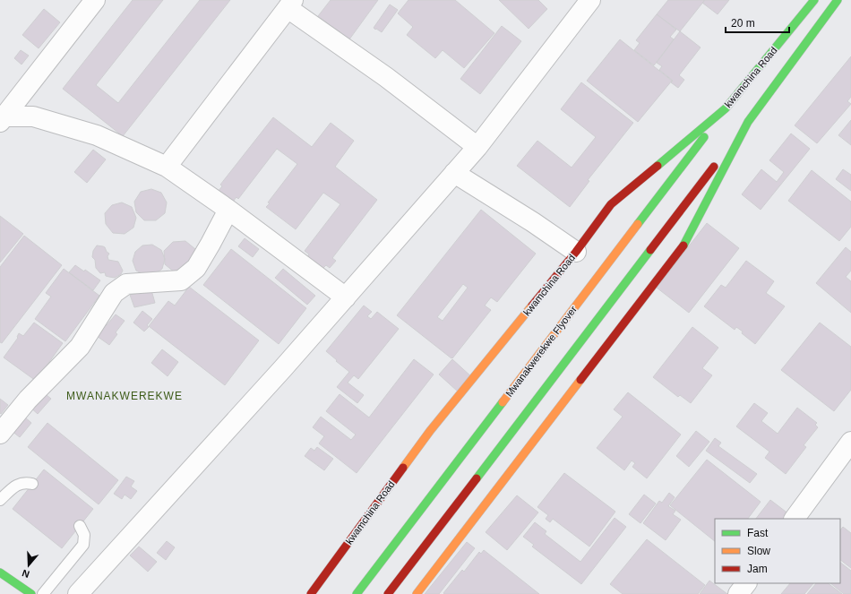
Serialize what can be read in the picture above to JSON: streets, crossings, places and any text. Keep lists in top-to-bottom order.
{
  "streets": {
    "main road": ["kwamchina Road", "Mwanakwerekwe Flyover"]
  },
  "crossings": [
    ["kwamchina Road", "Mwanakwerekwe Flyover"]
  ],
  "districts": ["MWANAKWEREKWE"],
  "legend": ["Fast", "Slow", "Jam"],
  "scale_bar": "20 m",
  "north": "bottom"
}
